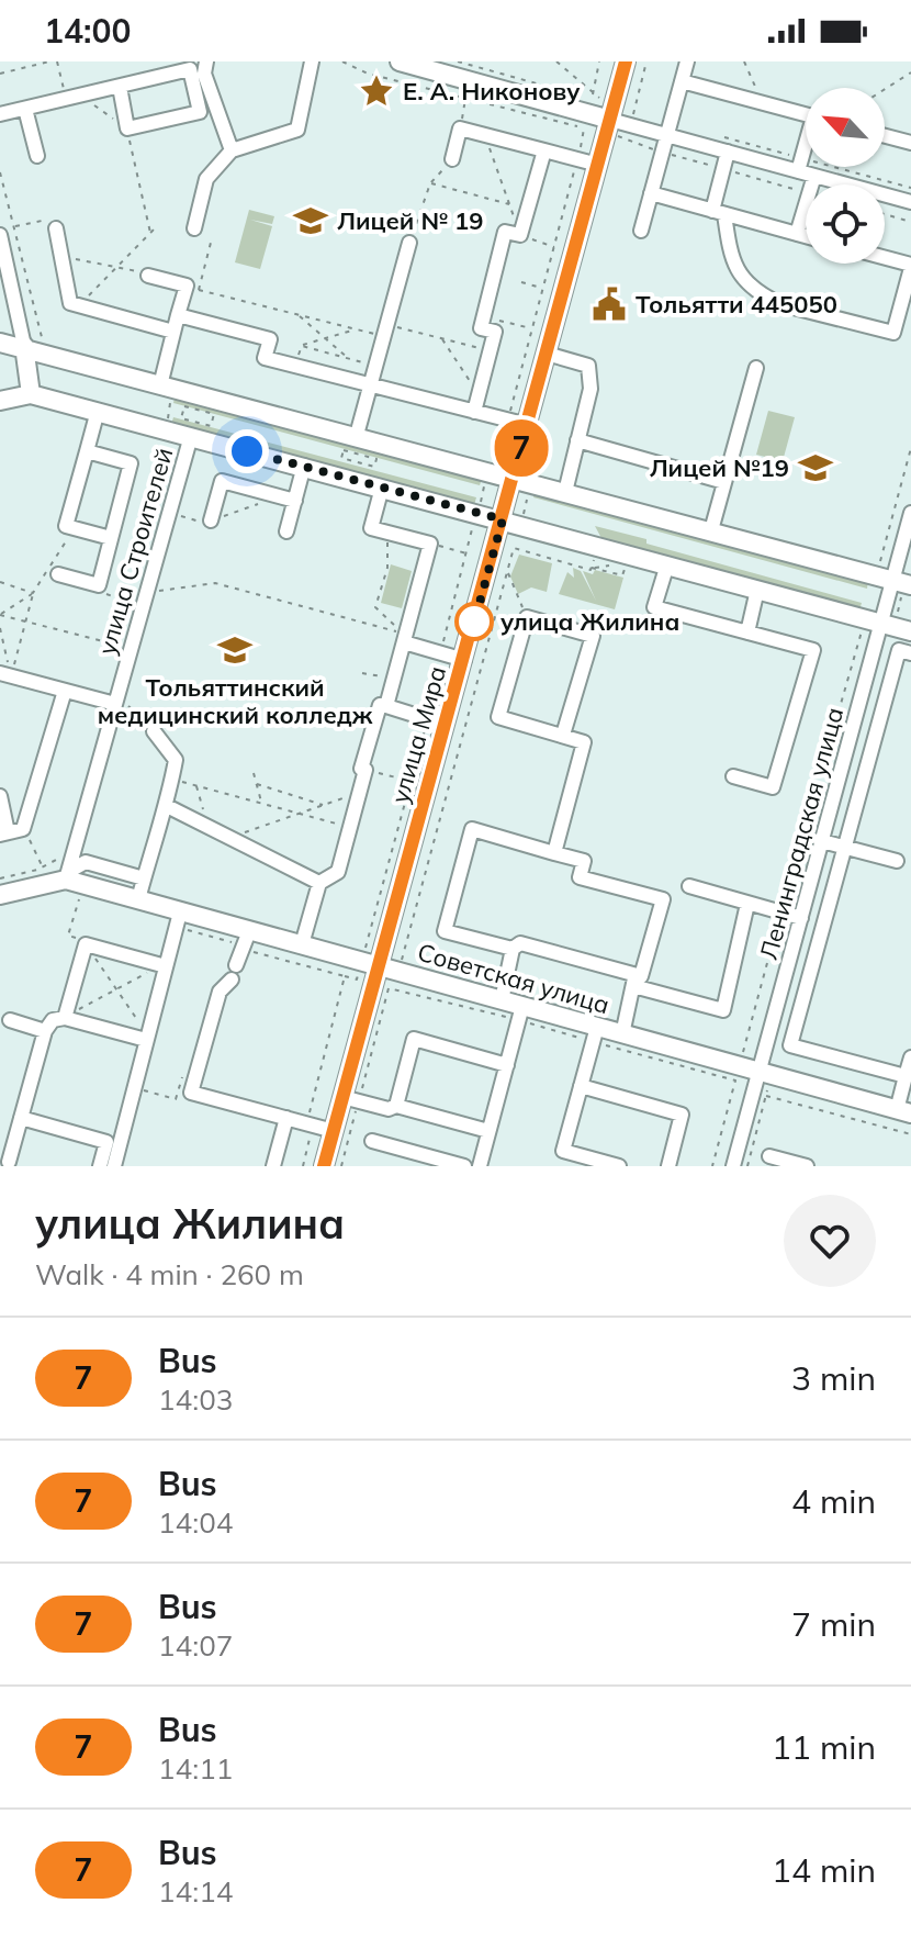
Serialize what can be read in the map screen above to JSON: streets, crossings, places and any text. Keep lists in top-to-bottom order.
{
  "streets": {
    "main road": ["улица Мира", "Советская улица"],
    "street": ["улица Строителей", "Ленинградская улица"]
  },
  "crossings": [
    ["улица Строителей", "Советская улица"],
    ["улица Мира", "Советская улица"],
    ["Ленинградская улица", "Советская улица"]
  ],
  "places": {
    "place": ["Е. А. Никонову"],
    "school or university": ["Лицей № 19", "Лицей №19", "Тольяттинский медицинский колледж"],
    "public building": ["Тольятти 445050"],
    "other": ["улица Жилина"]
  },
  "lines": ["bus line 7"],
  "north": "top left",
  "page": {
    "status": "14:00",
    "on_map": "7",
    "heading": ["улица Жилина", "Walk · 4 min · 260 m"],
    "list": [
      {
        "mark": "7",
        "name": "Bus",
        "note": "14:03",
        "value": "3 min"
      },
      {
        "mark": "7",
        "name": "Bus",
        "note": "14:04",
        "value": "4 min"
      },
      {
        "mark": "7",
        "name": "Bus",
        "note": "14:07",
        "value": "7 min"
      },
      {
        "mark": "7",
        "name": "Bus",
        "note": "14:11",
        "value": "11 min"
      },
      {
        "mark": "7",
        "name": "Bus",
        "note": "14:14",
        "value": "14 min"
      }
    ]
  }
}
